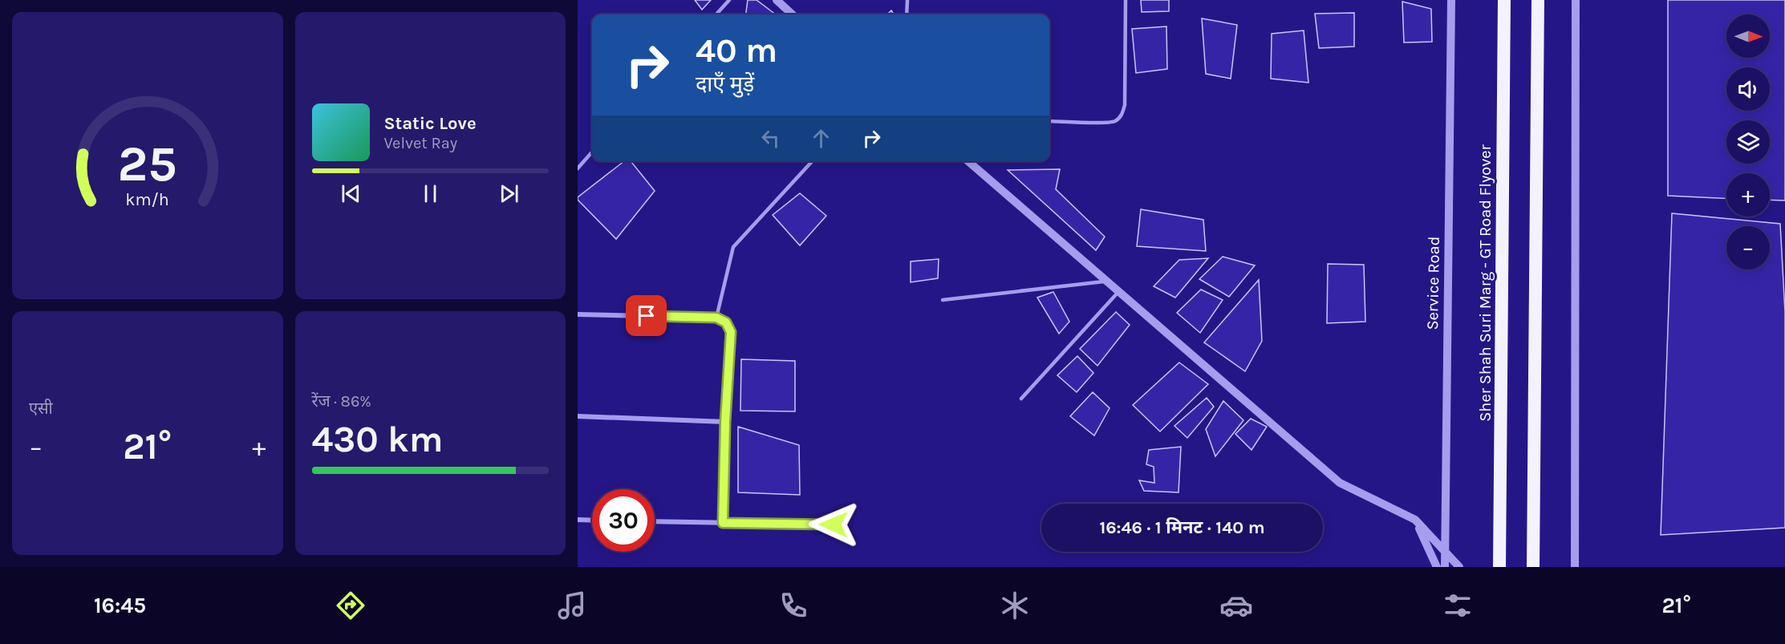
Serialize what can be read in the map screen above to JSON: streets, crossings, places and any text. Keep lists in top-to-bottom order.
{
  "streets": {
    "highway": ["Sher Shah Suri Marg - GT Road Flyover"],
    "street": ["Service Road"]
  },
  "north": "right",
  "page": {
    "map_buttons": ["+", "−"],
    "turn": ["40 m", "दाएँ मुड़ें"],
    "song": ["Static Love", "Velvet Ray"],
    "tile": [
      "एसी",
      ["रेंज · 86%", "430 km"]
    ],
    "heat": ["−", "21°", "+"],
    "limit": "30",
    "trip": "16:46 · 1 मिनट · 140 m",
    "tabs": ["16:45", "21°"],
    "gauge": ["25", "km/h"]
  }
}
